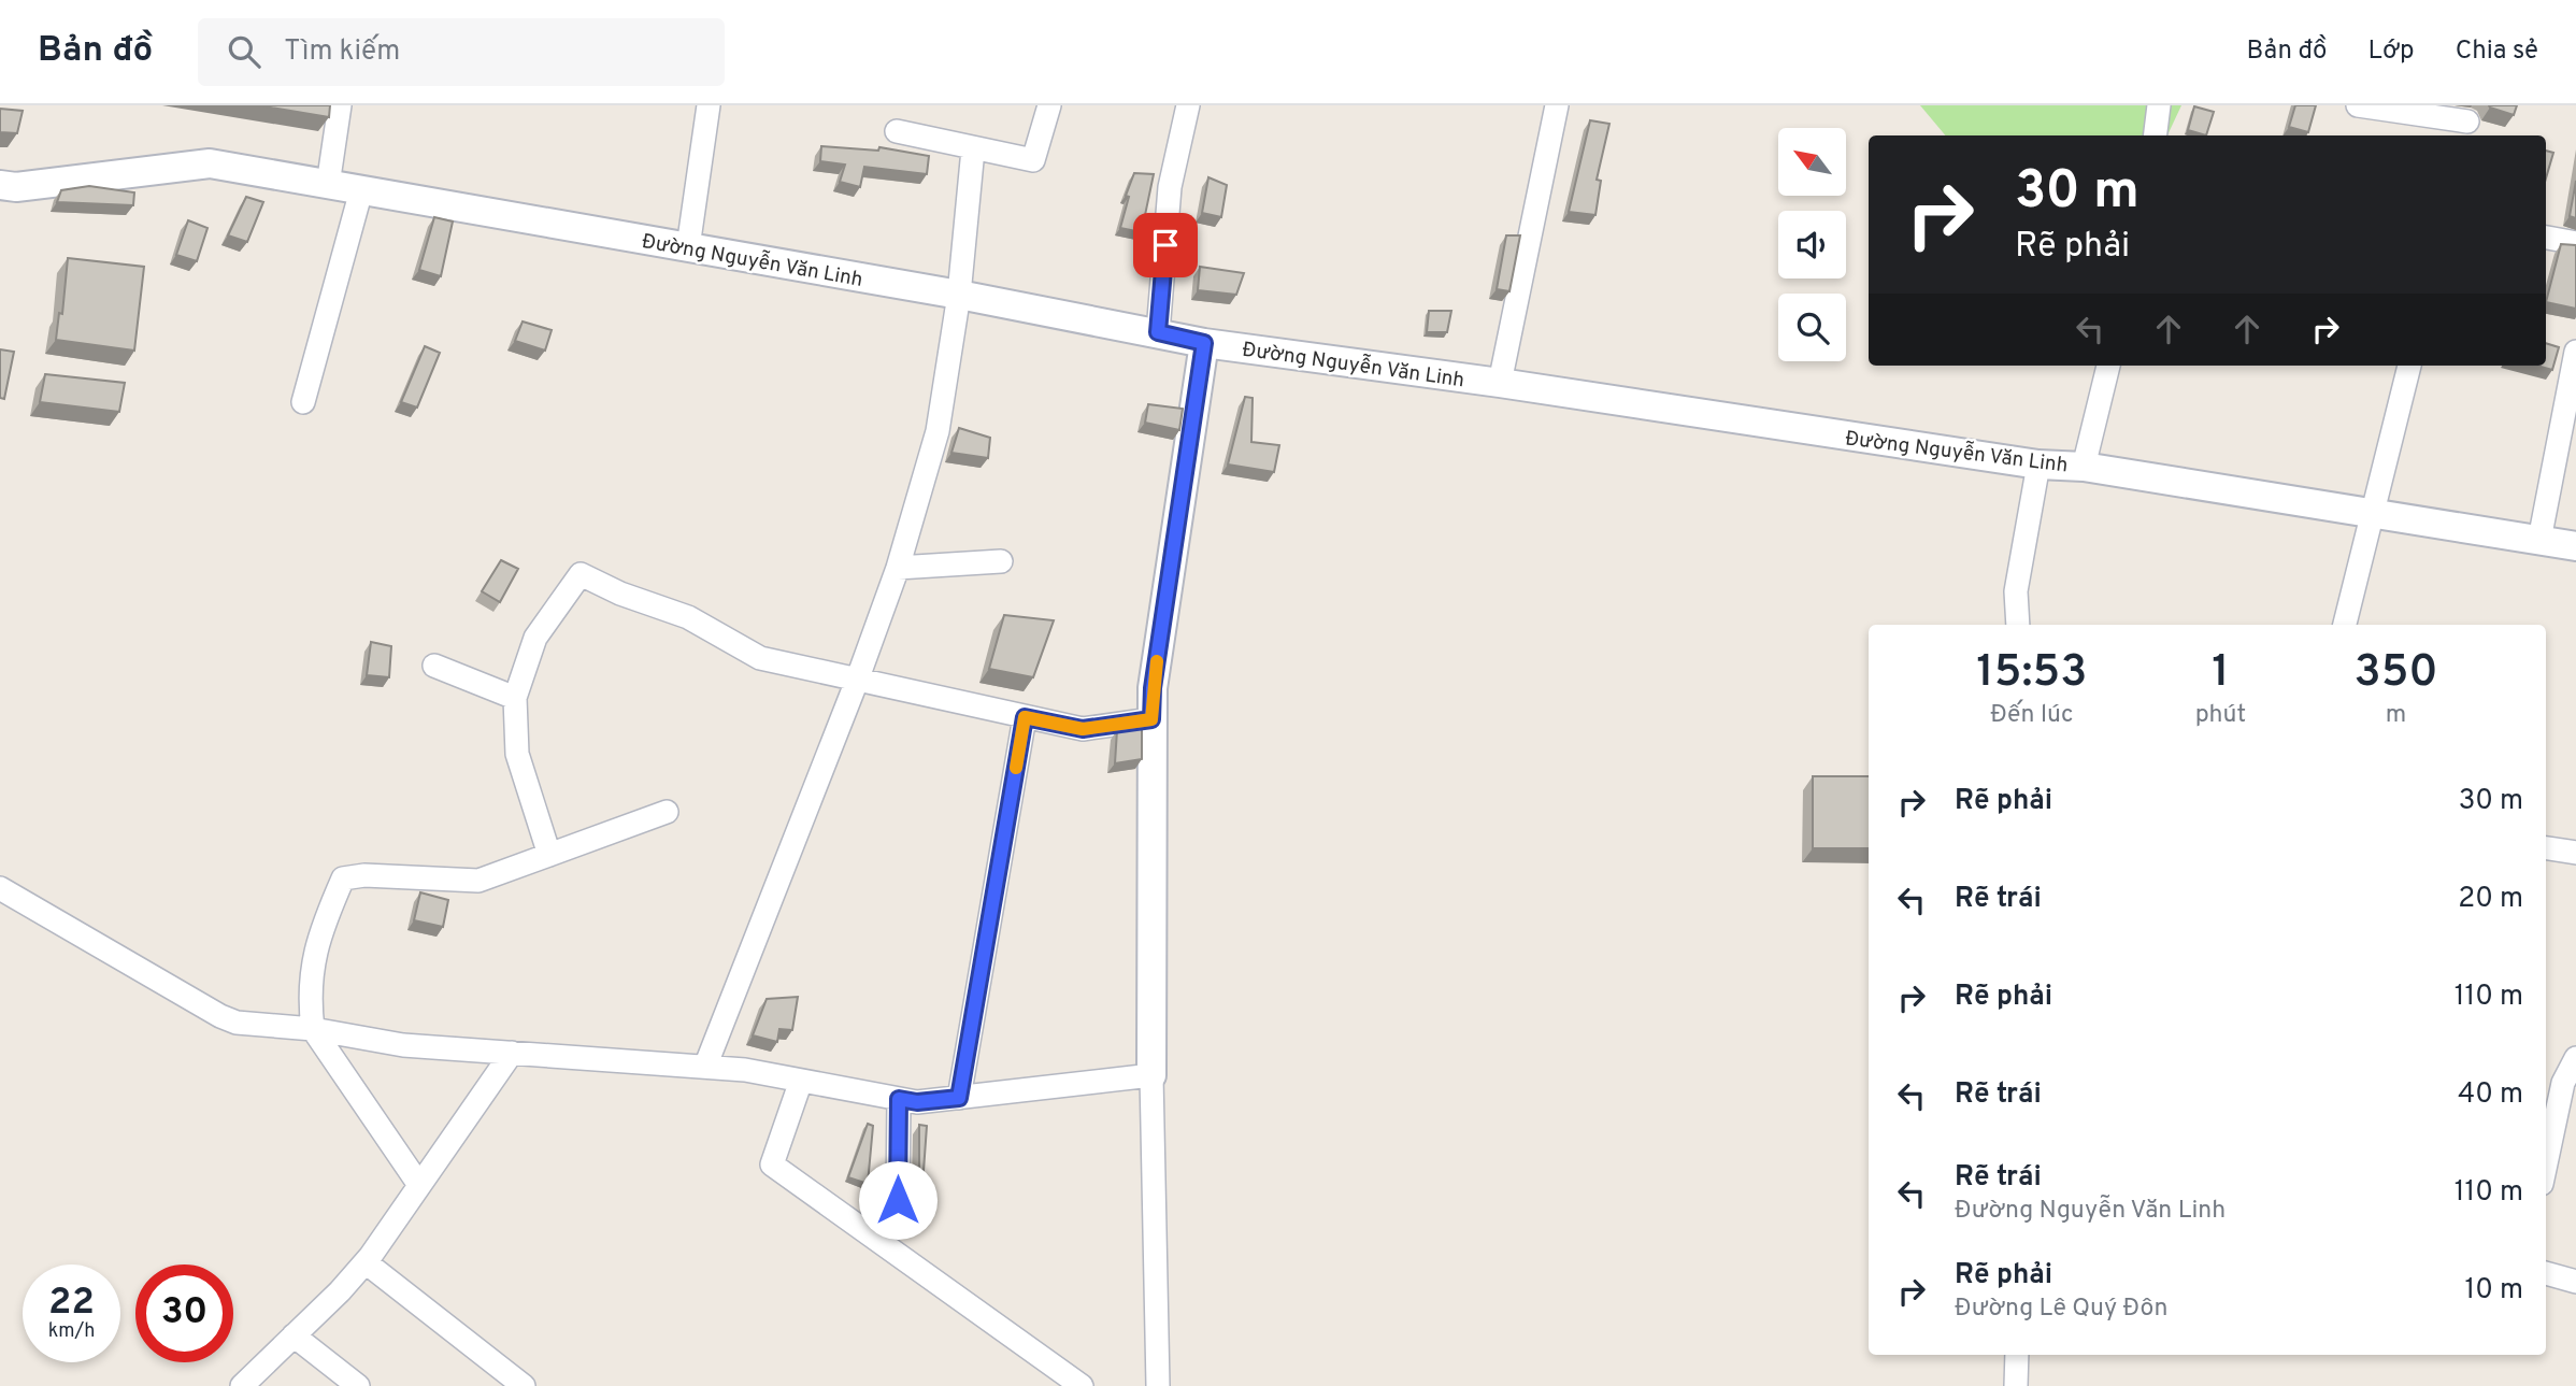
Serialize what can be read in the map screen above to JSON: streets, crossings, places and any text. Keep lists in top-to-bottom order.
{
  "streets": {
    "street": ["Đường Nguyễn Văn Linh"]
  },
  "north": "top left",
  "page": {
    "header": "Bản đồ",
    "search": "Tìm kiếm",
    "nav": ["Bản đồ", "Lớp", "Chia sẻ"],
    "turn": ["30 m", "Rẽ phải"],
    "eta": [
      "15:53",
      "Đến lúc",
      "1",
      "phút",
      "350",
      "m"
    ],
    "list": [
      {
        "name": "Rẽ phải",
        "value": "30 m"
      },
      {
        "name": "Rẽ trái",
        "value": "20 m"
      },
      {
        "name": "Rẽ phải",
        "value": "110 m"
      },
      {
        "name": "Rẽ trái",
        "value": "40 m"
      },
      {
        "name": "Rẽ trái",
        "note": "Đường Nguyễn Văn Linh",
        "value": "110 m"
      },
      {
        "name": "Rẽ phải",
        "note": "Đường Lê Quý Đôn",
        "value": "10 m"
      }
    ],
    "speed": "22 km/h",
    "limit": "30"
  }
}
